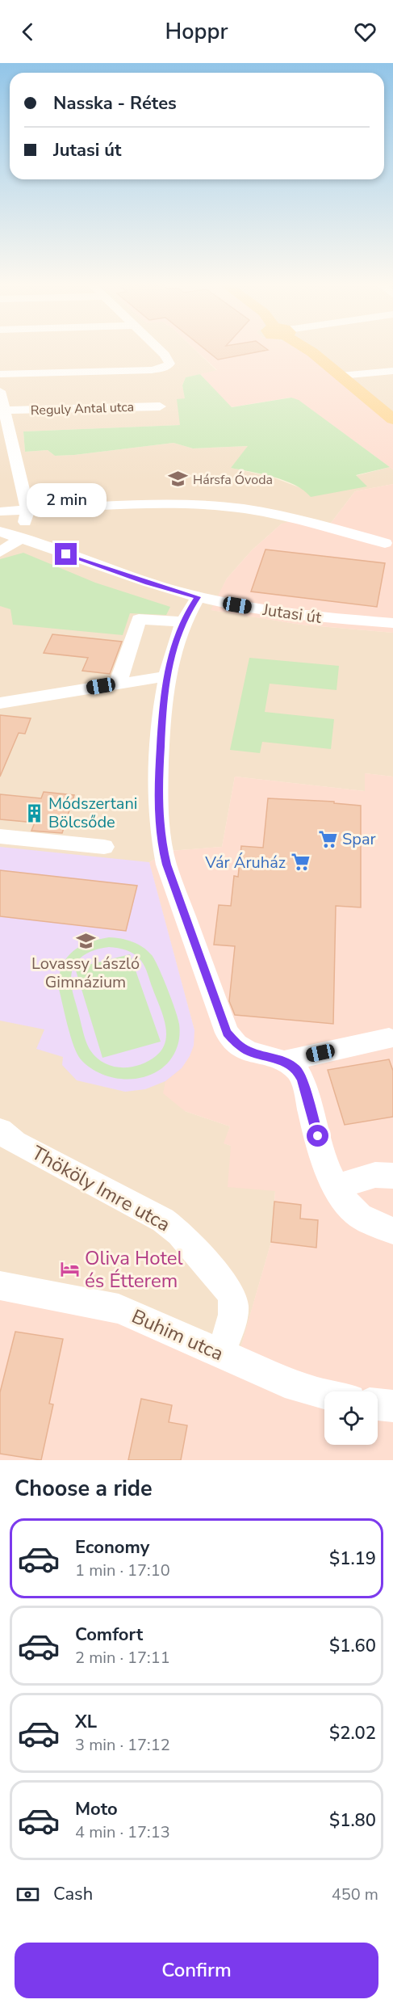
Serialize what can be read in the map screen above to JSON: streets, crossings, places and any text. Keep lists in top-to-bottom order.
{
  "streets": {
    "street": [
      "Reguly Antal utca",
      "Jutasi út",
      "Thököly Imre utca",
      "Buhim utca"
    ]
  },
  "crossings": [
    ["Thököly Imre utca", "Buhim utca"]
  ],
  "places": {
    "school or university": ["Hársfa Óvoda", "Lovassy László Gimnázium"],
    "building": ["Módszertani Bölcsőde"],
    "supermarket": ["Spar", "Vár Áruház"],
    "hotel": ["Oliva Hotel és Étterem"]
  },
  "page": {
    "header": "Hoppr",
    "banner": ["Nasska - Rétes", "Jutasi út"],
    "bubble": "2 min",
    "heading": "Choose a ride",
    "list": [
      {
        "name": "Economy",
        "note": "1 min · 17:10",
        "value": "$1.19"
      },
      {
        "name": "Comfort",
        "note": "2 min · 17:11",
        "value": "$1.60"
      },
      {
        "name": "XL",
        "note": "3 min · 17:12",
        "value": "$2.02"
      },
      {
        "name": "Moto",
        "note": "4 min · 17:13",
        "value": "$1.80"
      }
    ],
    "pay": ["Cash", "450 m"],
    "buttons": "Confirm"
  }
}
